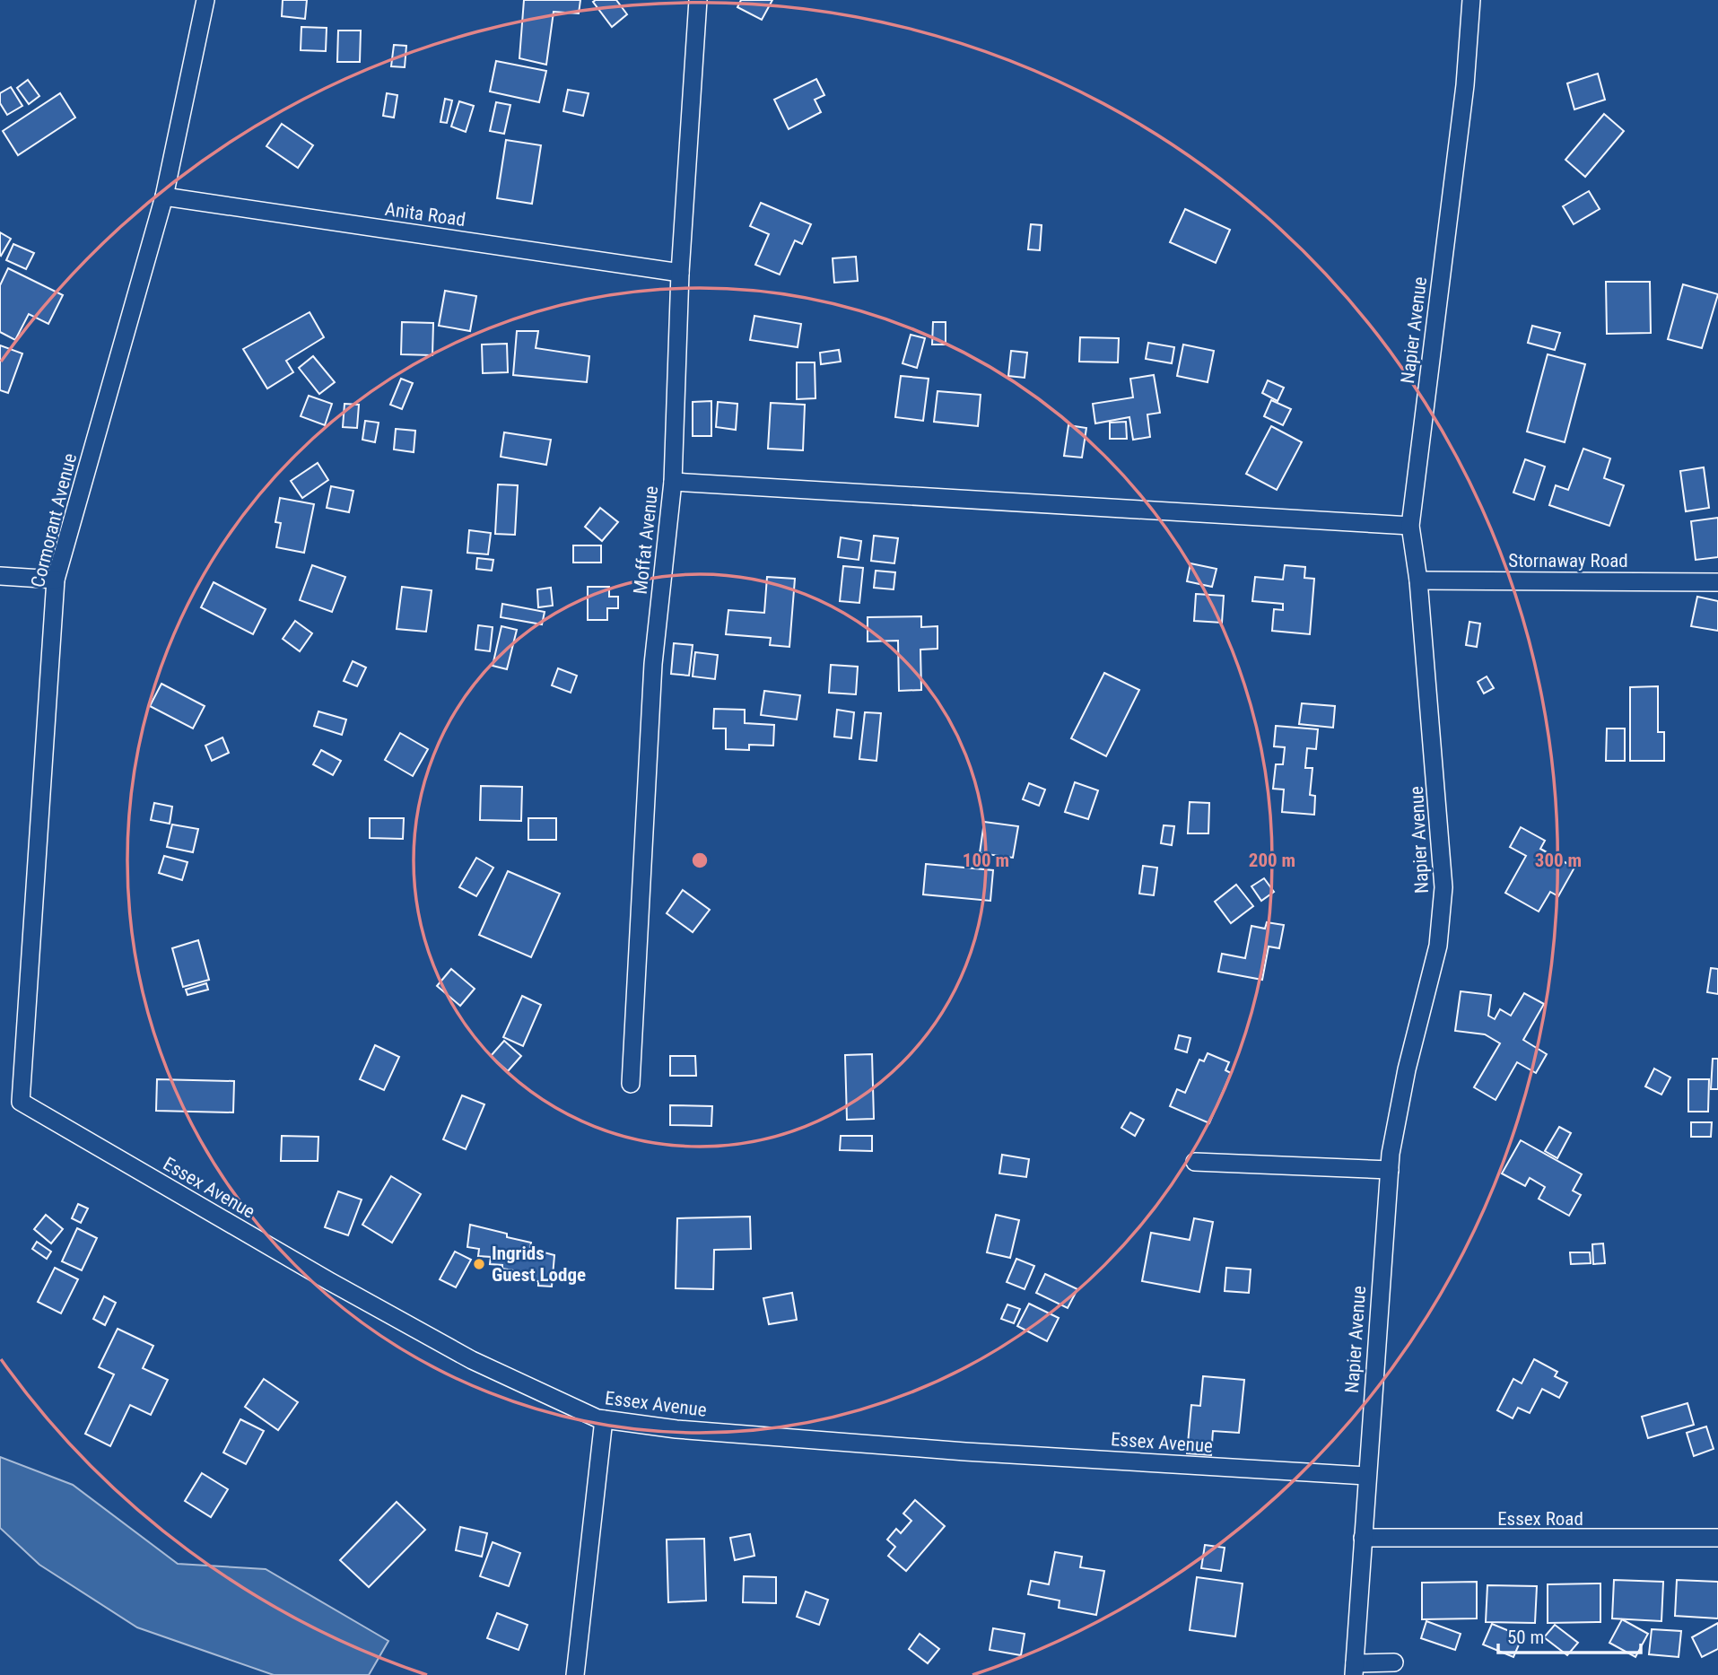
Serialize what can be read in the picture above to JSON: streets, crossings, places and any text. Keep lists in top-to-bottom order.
{
  "streets": {
    "street": [
      "Anita Road",
      "Napier Avenue",
      "Cormorant Avenue",
      "Moffat Avenue",
      "Stornaway Road",
      "Essex Avenue",
      "Essex Road"
    ]
  },
  "crossings": [
    ["Anita Road", "Cormorant Avenue"],
    ["Anita Road", "Moffat Avenue"],
    ["Napier Avenue", "Stornaway Road"],
    ["Napier Avenue", "Essex Avenue"],
    ["Napier Avenue", "Essex Road"],
    ["Cormorant Avenue", "Essex Avenue"]
  ],
  "places": ["Ingrids Guest Lodge"],
  "scale_bar": "50 m",
  "rings": ["100 m", "200 m", "300 m"]
}
